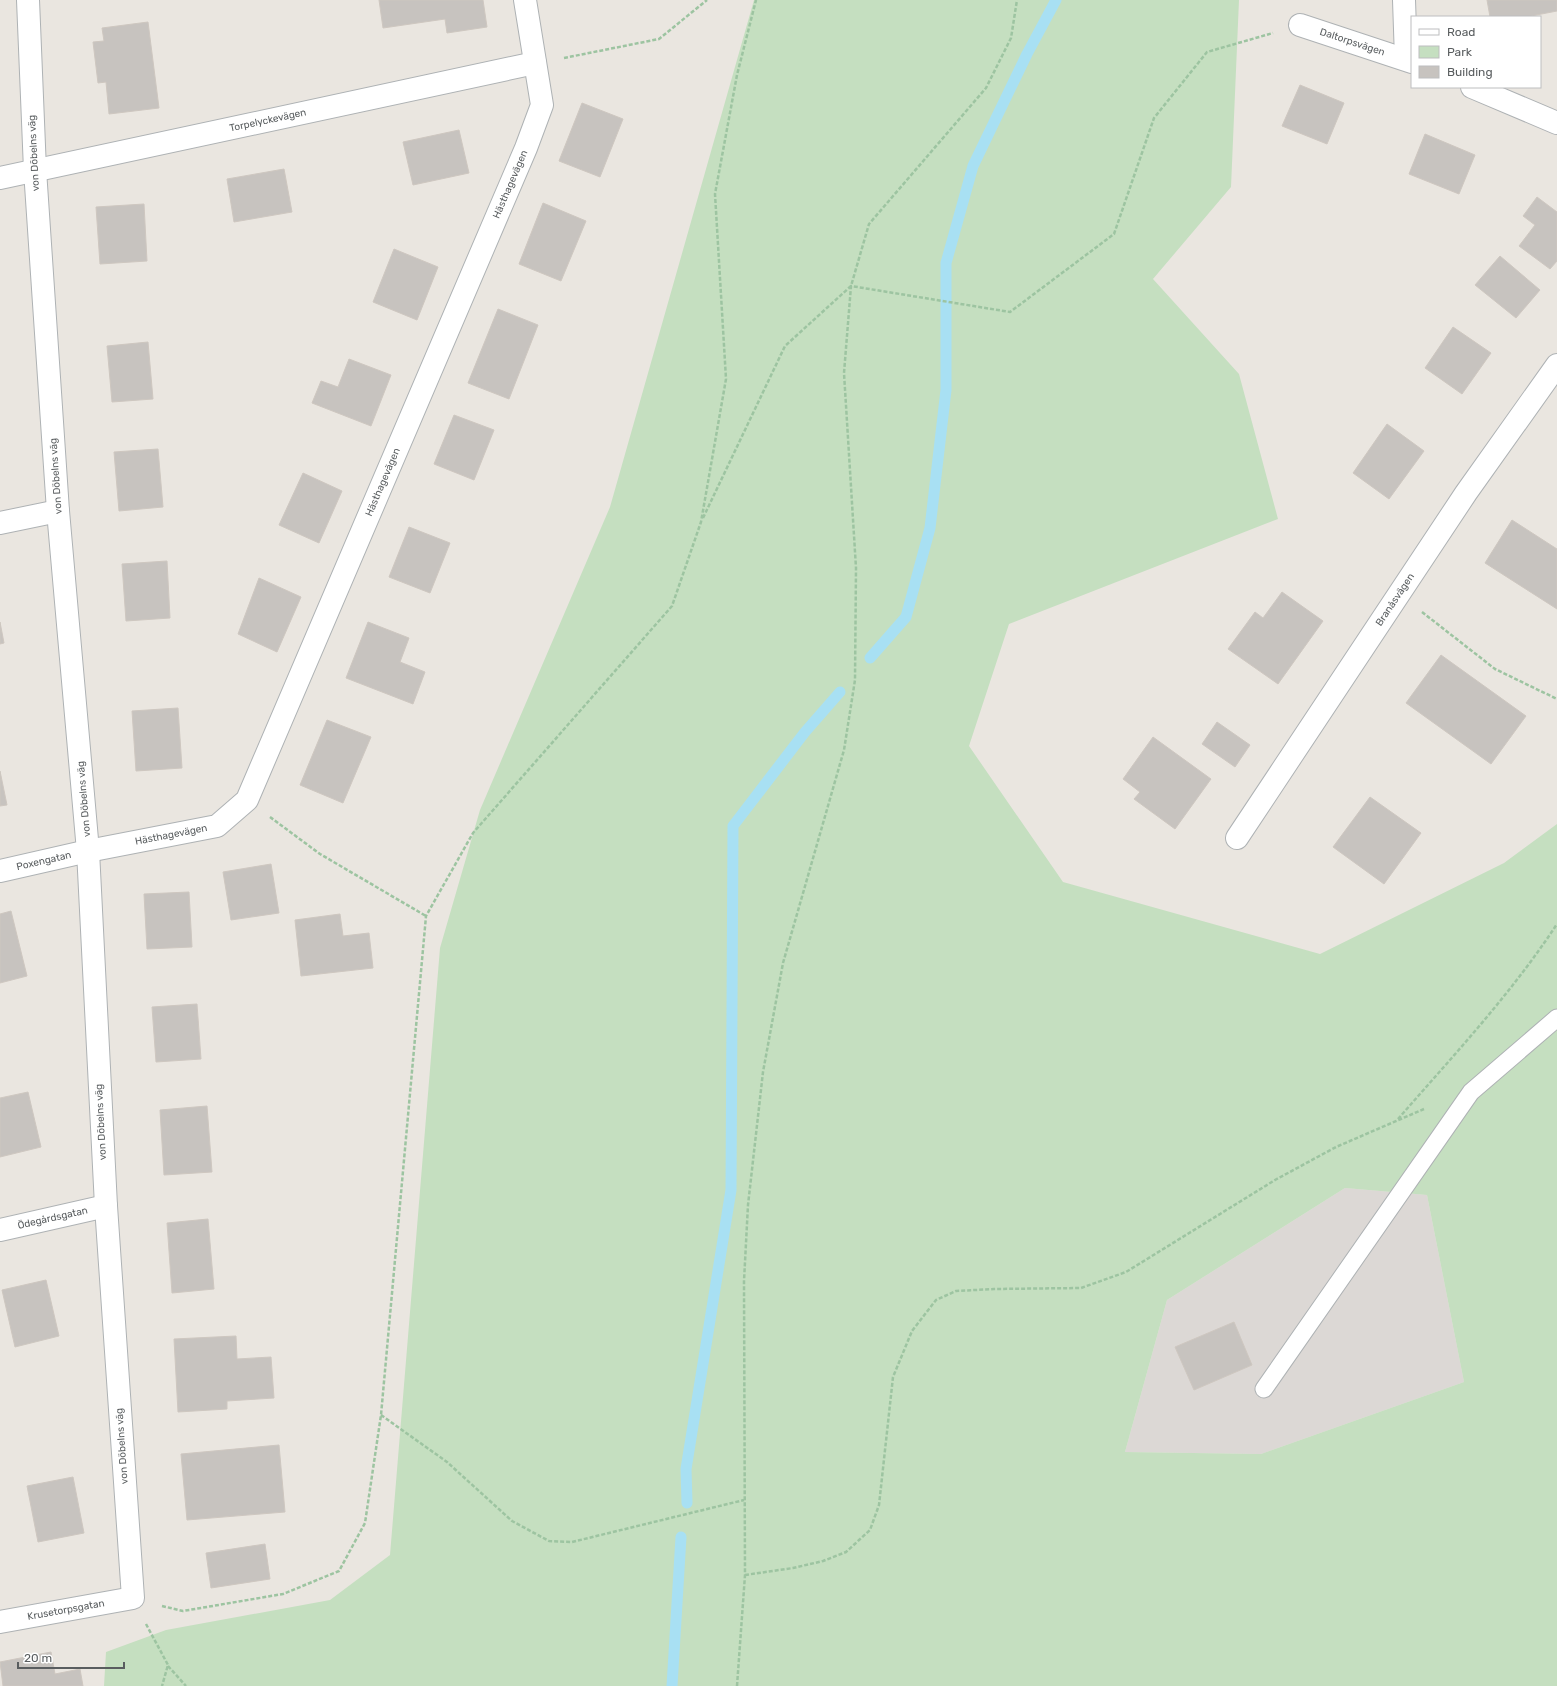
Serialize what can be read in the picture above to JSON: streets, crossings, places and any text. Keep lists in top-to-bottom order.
{
  "streets": {
    "street": [
      "Daltorpsvägen",
      "Torpelyckevägen",
      "von Döbelns väg",
      "Hästhagevägen",
      "Branåsvägen",
      "Poxengatan",
      "Ödegårdsgatan",
      "Krusetorpsgatan"
    ]
  },
  "crossings": [
    ["Torpelyckevägen", "von Döbelns väg"],
    ["Torpelyckevägen", "Hästhagevägen"],
    ["von Döbelns väg", "Hästhagevägen"],
    ["von Döbelns väg", "Poxengatan"],
    ["von Döbelns väg", "Ödegårdsgatan"],
    ["von Döbelns väg", "Krusetorpsgatan"],
    ["Hästhagevägen", "Poxengatan"]
  ],
  "legend": ["Road", "Park", "Building"],
  "scale_bar": "20 m"
}
